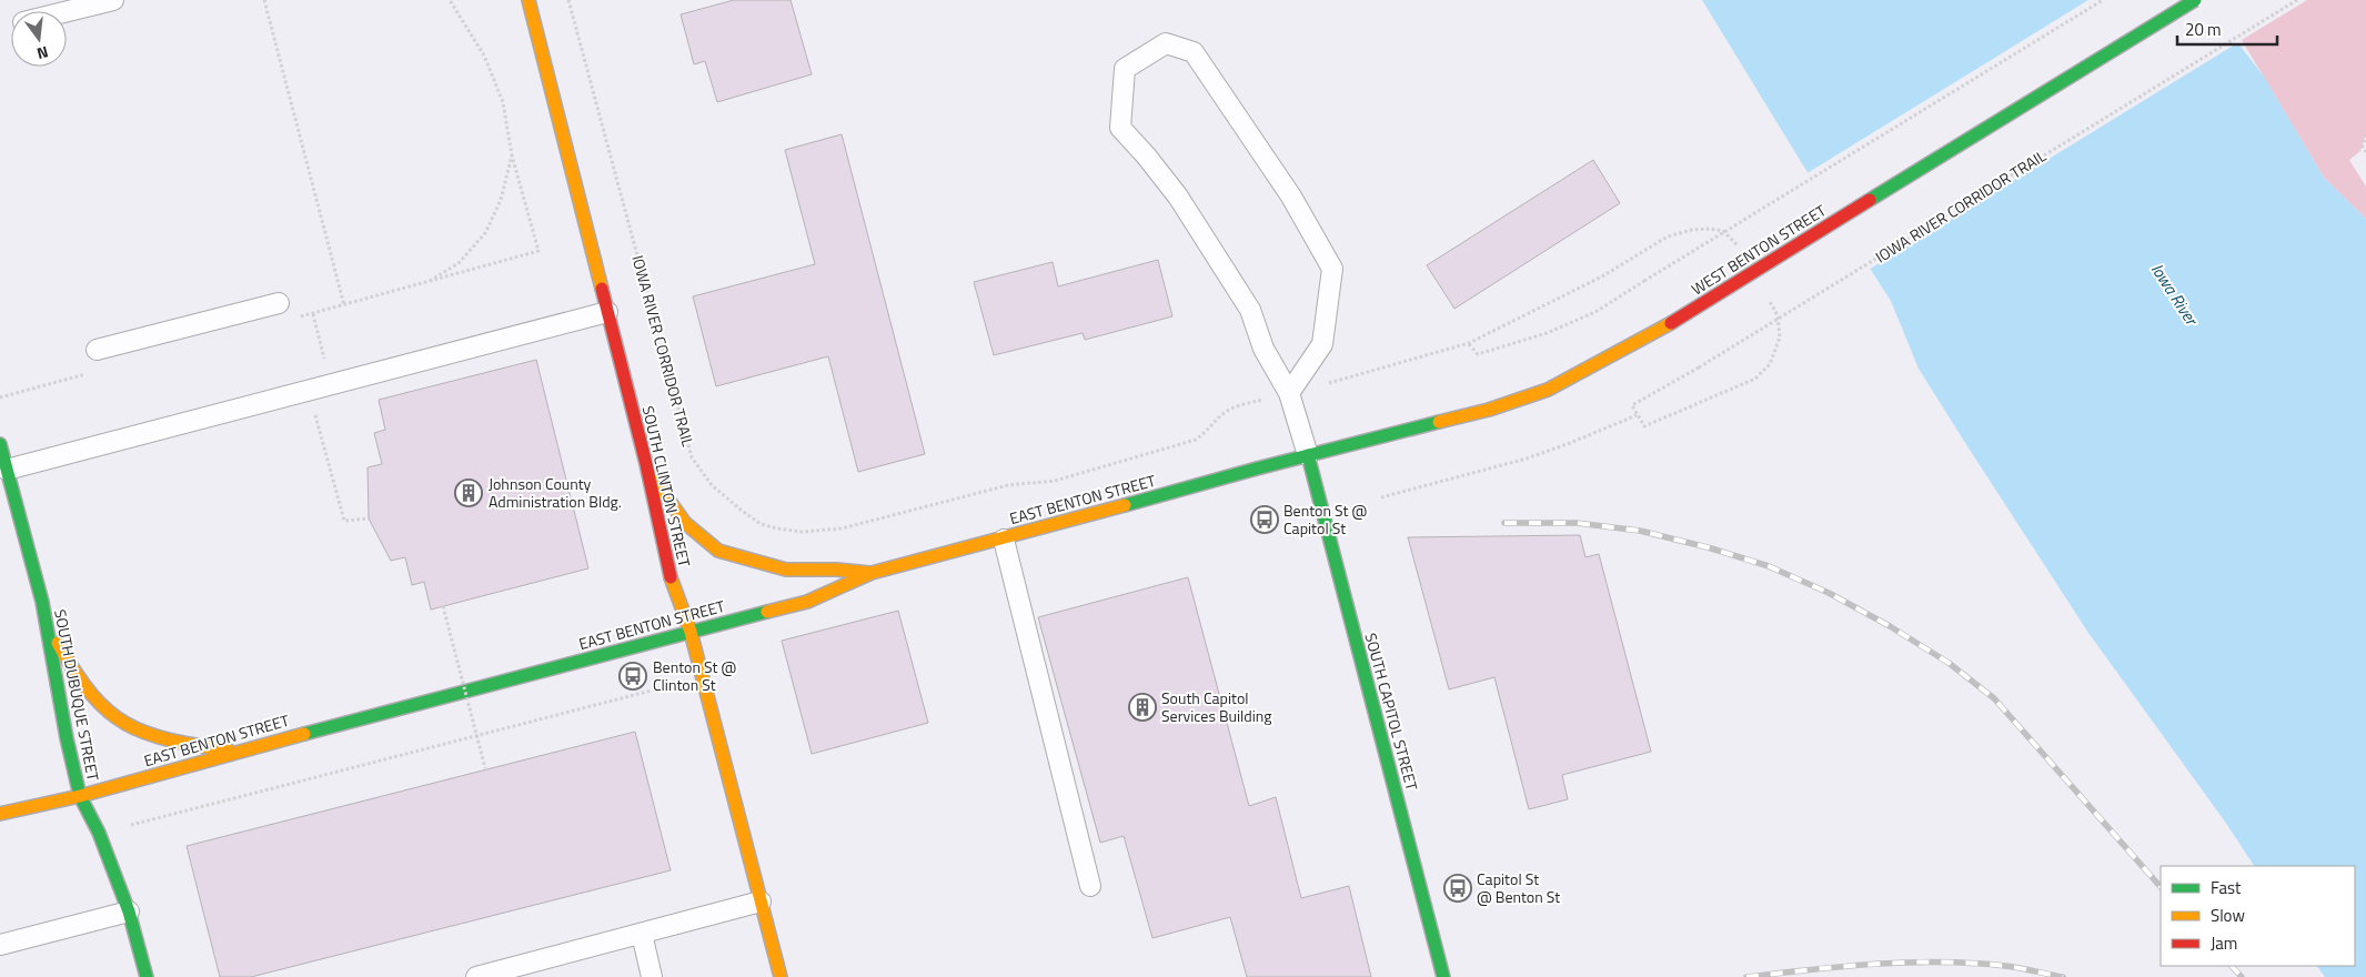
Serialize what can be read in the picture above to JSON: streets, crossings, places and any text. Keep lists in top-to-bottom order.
{
  "streets": {
    "street": [
      "WEST BENTON STREET",
      "SOUTH CLINTON STREET",
      "EAST BENTON STREET",
      "SOUTH DUBUQUE STREET",
      "SOUTH CAPITOL STREET"
    ],
    "path": ["IOWA RIVER CORRIDOR TRAIL"]
  },
  "crossings": [
    ["WEST BENTON STREET", "EAST BENTON STREET"],
    ["WEST BENTON STREET", "SOUTH CAPITOL STREET"],
    ["SOUTH CLINTON STREET", "EAST BENTON STREET"],
    ["EAST BENTON STREET", "SOUTH DUBUQUE STREET"],
    ["EAST BENTON STREET", "SOUTH CAPITOL STREET"]
  ],
  "water": ["Iowa River"],
  "places": {
    "building": ["Johnson County Administration Bldg.", "South Capitol Services Building"],
    "bus stop": ["Benton St @ Capitol St", "Benton St @ Clinton St", "Capitol St @ Benton St"]
  },
  "legend": ["Fast", "Slow", "Jam"],
  "scale_bar": "20 m",
  "north": "bottom"
}
